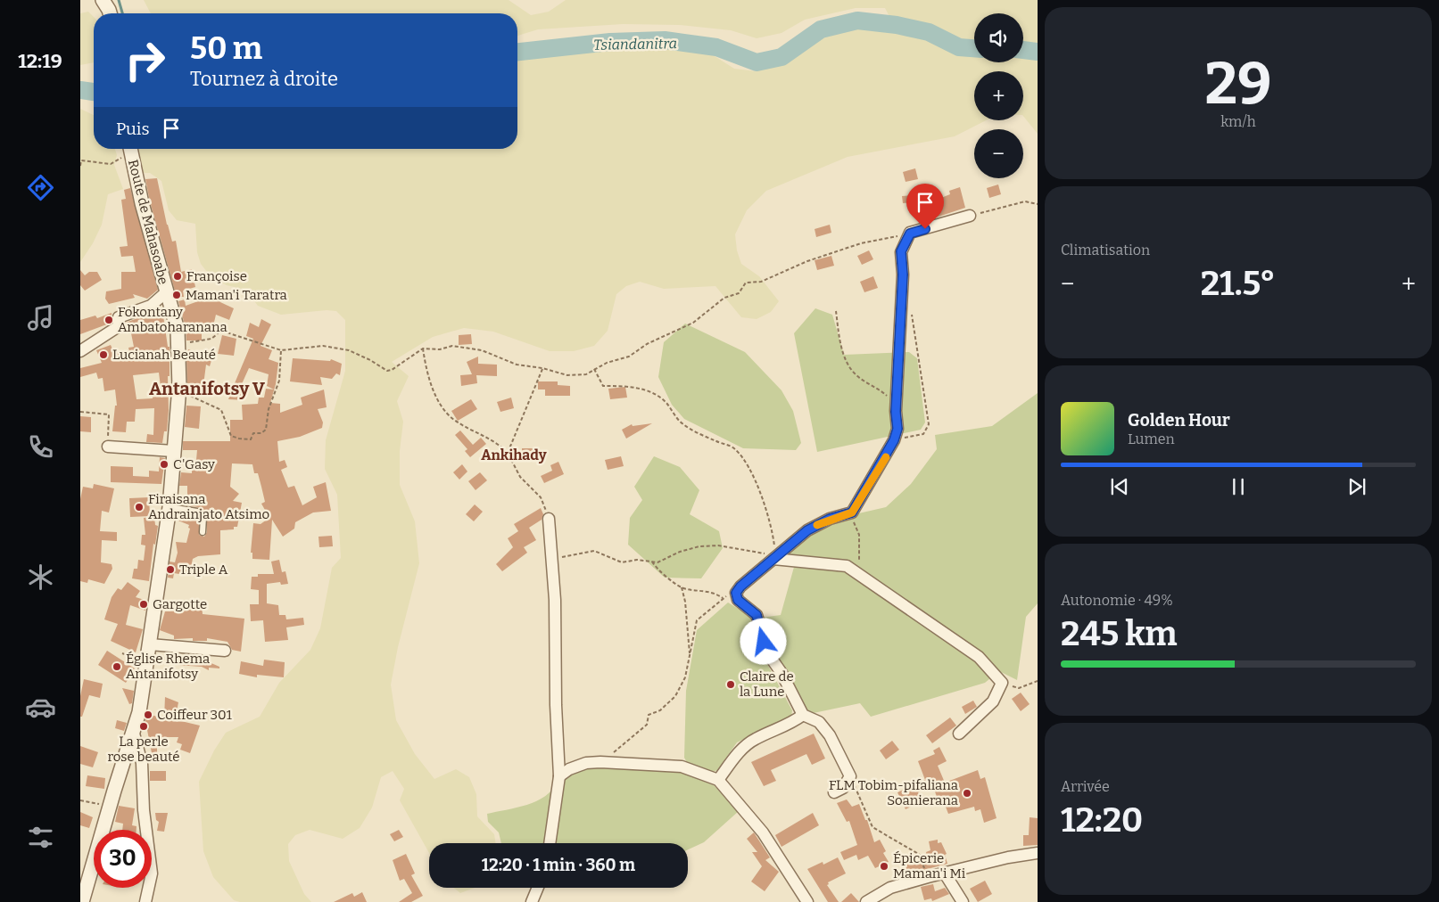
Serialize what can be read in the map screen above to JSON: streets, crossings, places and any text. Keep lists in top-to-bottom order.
{
  "streets": {
    "street": ["Route de Mahasoabe"]
  },
  "districts": ["Antanifotsy V", "Ankihady"],
  "water": ["Tsiandanitra"],
  "places": [
    "Françoise",
    "Maman'i Taratra",
    "Fokontany Ambatoharanana",
    "Lucianah Beauté",
    "C'Gasy",
    "Firaisana Andrainjato Atsimo",
    "Triple A",
    "Gargotte",
    "Église Rhema Antanifotsy",
    "Claire de la Lune",
    "Coiffeur 301",
    "La perle rose beauté",
    "FLM Tobim-pifaliana Soanierana",
    "Épicerie Maman'i Mi"
  ],
  "page": {
    "tabs": "12:19",
    "tile": [
      ["29", "km/h"],
      "Climatisation",
      ["Autonomie · 49%", "245 km"],
      ["Arrivée", "12:20"]
    ],
    "map_buttons": ["+", "−"],
    "turn": ["50 m", "Tournez à droite"],
    "then": "Puis",
    "heat": ["−", "21.5°", "+"],
    "song": ["Golden Hour", "Lumen"],
    "limit": "30",
    "trip": "12:20 · 1 min · 360 m"
  }
}
